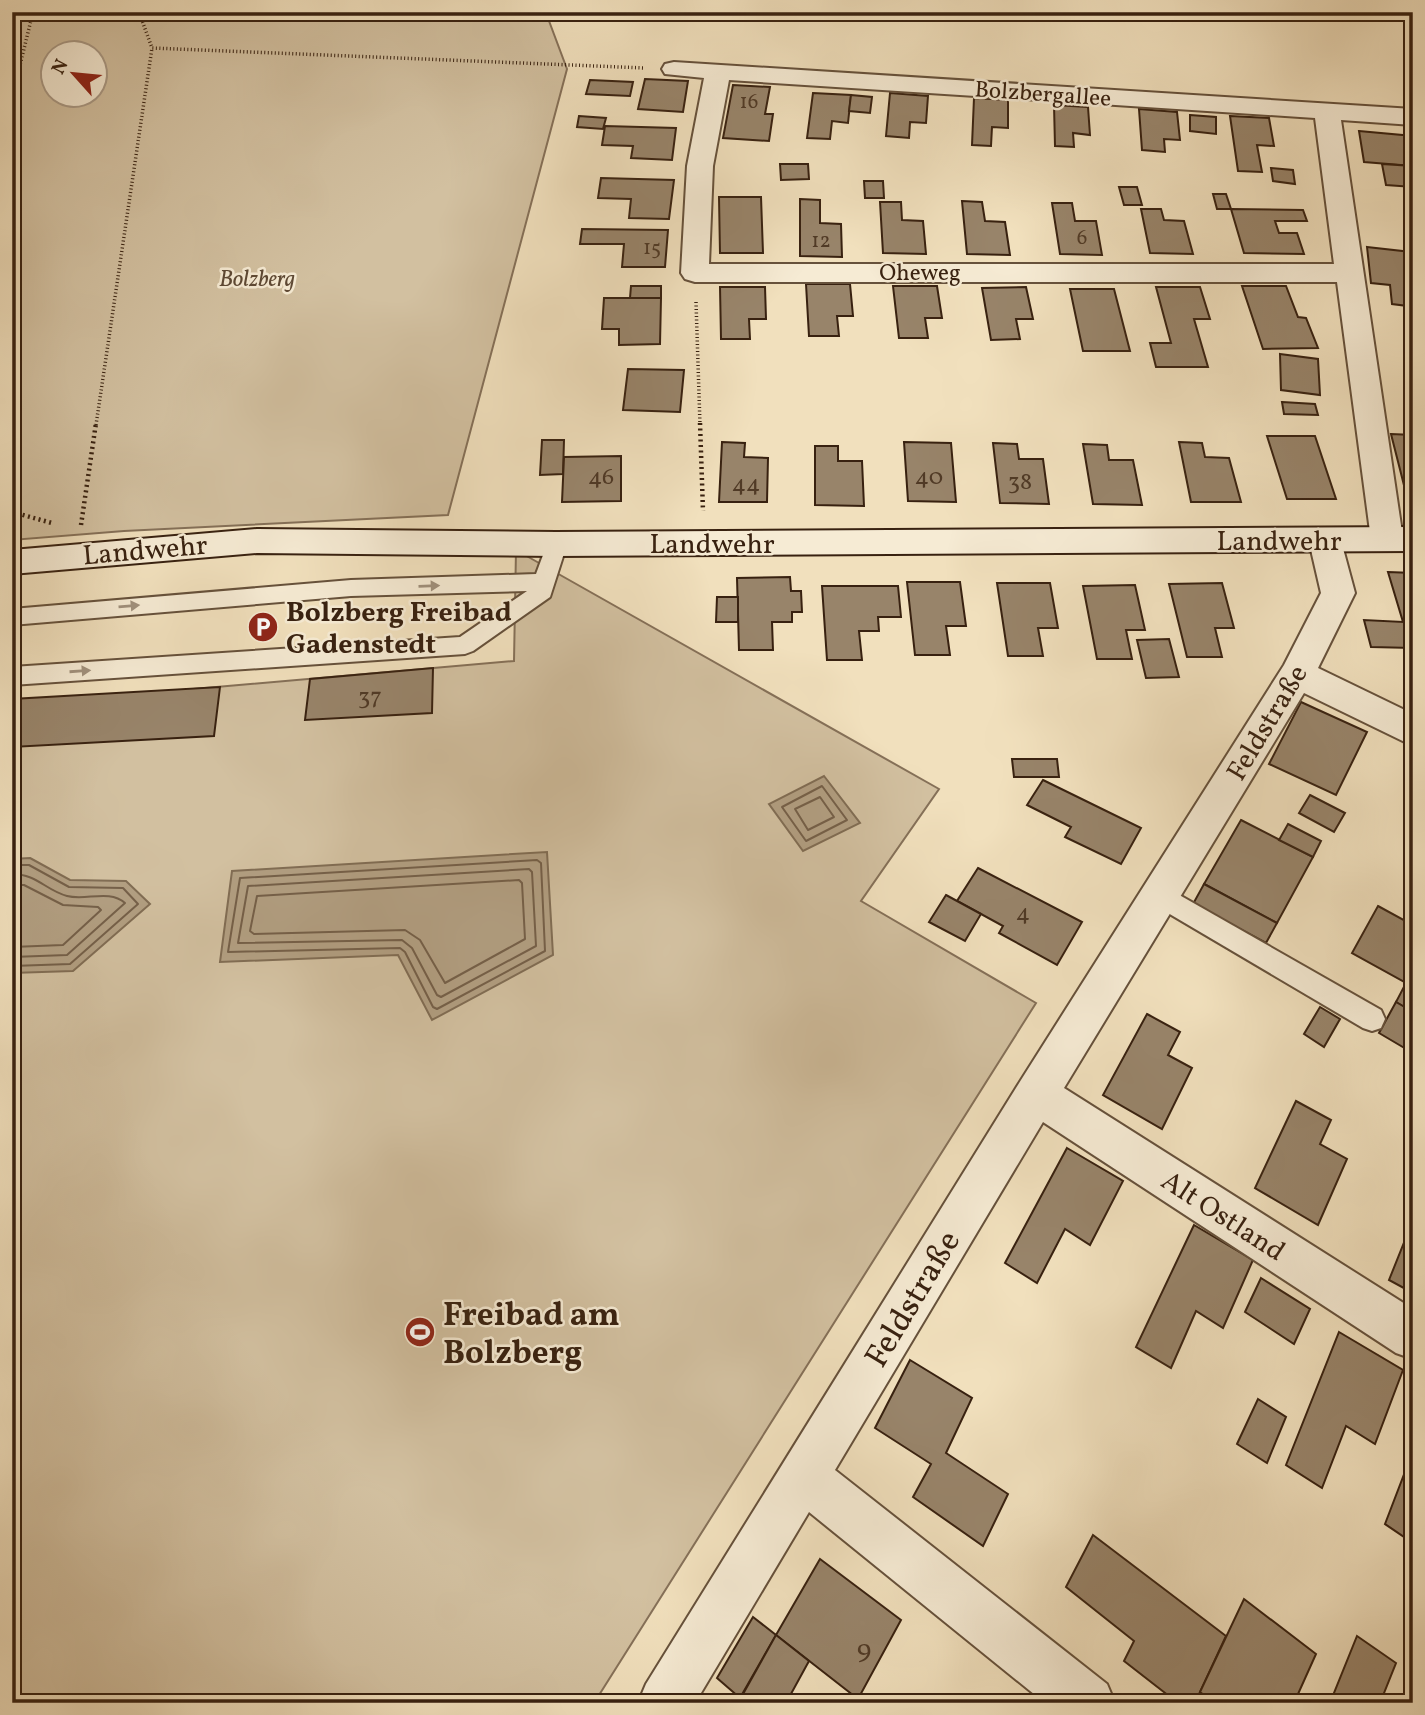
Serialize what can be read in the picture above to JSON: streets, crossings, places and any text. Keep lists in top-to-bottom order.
{
  "streets": {
    "street": [
      "Bolzbergallee",
      "Oheweg",
      "Landwehr",
      "Feldstraße",
      "Alt Ostland"
    ]
  },
  "crossings": [
    ["Landwehr", "Feldstraße"],
    ["Feldstraße", "Alt Ostland"]
  ],
  "parks": ["Bolzberg"],
  "places": {
    "parking": ["Bolzberg Freibad Gadenstedt"],
    "sports": ["Freibad am Bolzberg"]
  },
  "house_numbers": [
    "16",
    "6",
    "12",
    "15",
    "46",
    "40",
    "38",
    "44",
    "37",
    "4",
    "9"
  ],
  "north": "top left"
}
